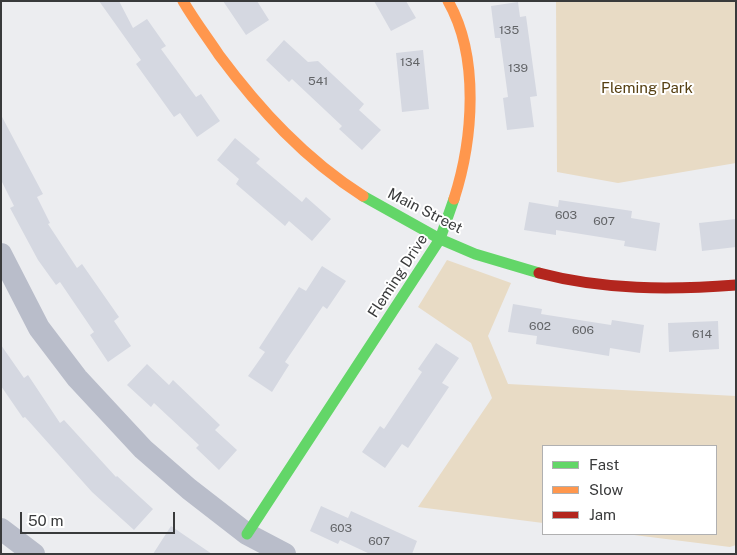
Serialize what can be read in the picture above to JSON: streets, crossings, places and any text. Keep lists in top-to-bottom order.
{
  "streets": {
    "street": ["Main Street", "Fleming Drive"]
  },
  "crossings": [
    ["Main Street", "Fleming Drive"]
  ],
  "parks": ["Fleming Park"],
  "house_numbers": [
    "135",
    "134",
    "139",
    "541",
    "603",
    "607",
    "602",
    "606",
    "614",
    "603",
    "607"
  ],
  "legend": ["Fast", "Slow", "Jam"],
  "scale_bar": "50 m"
}
